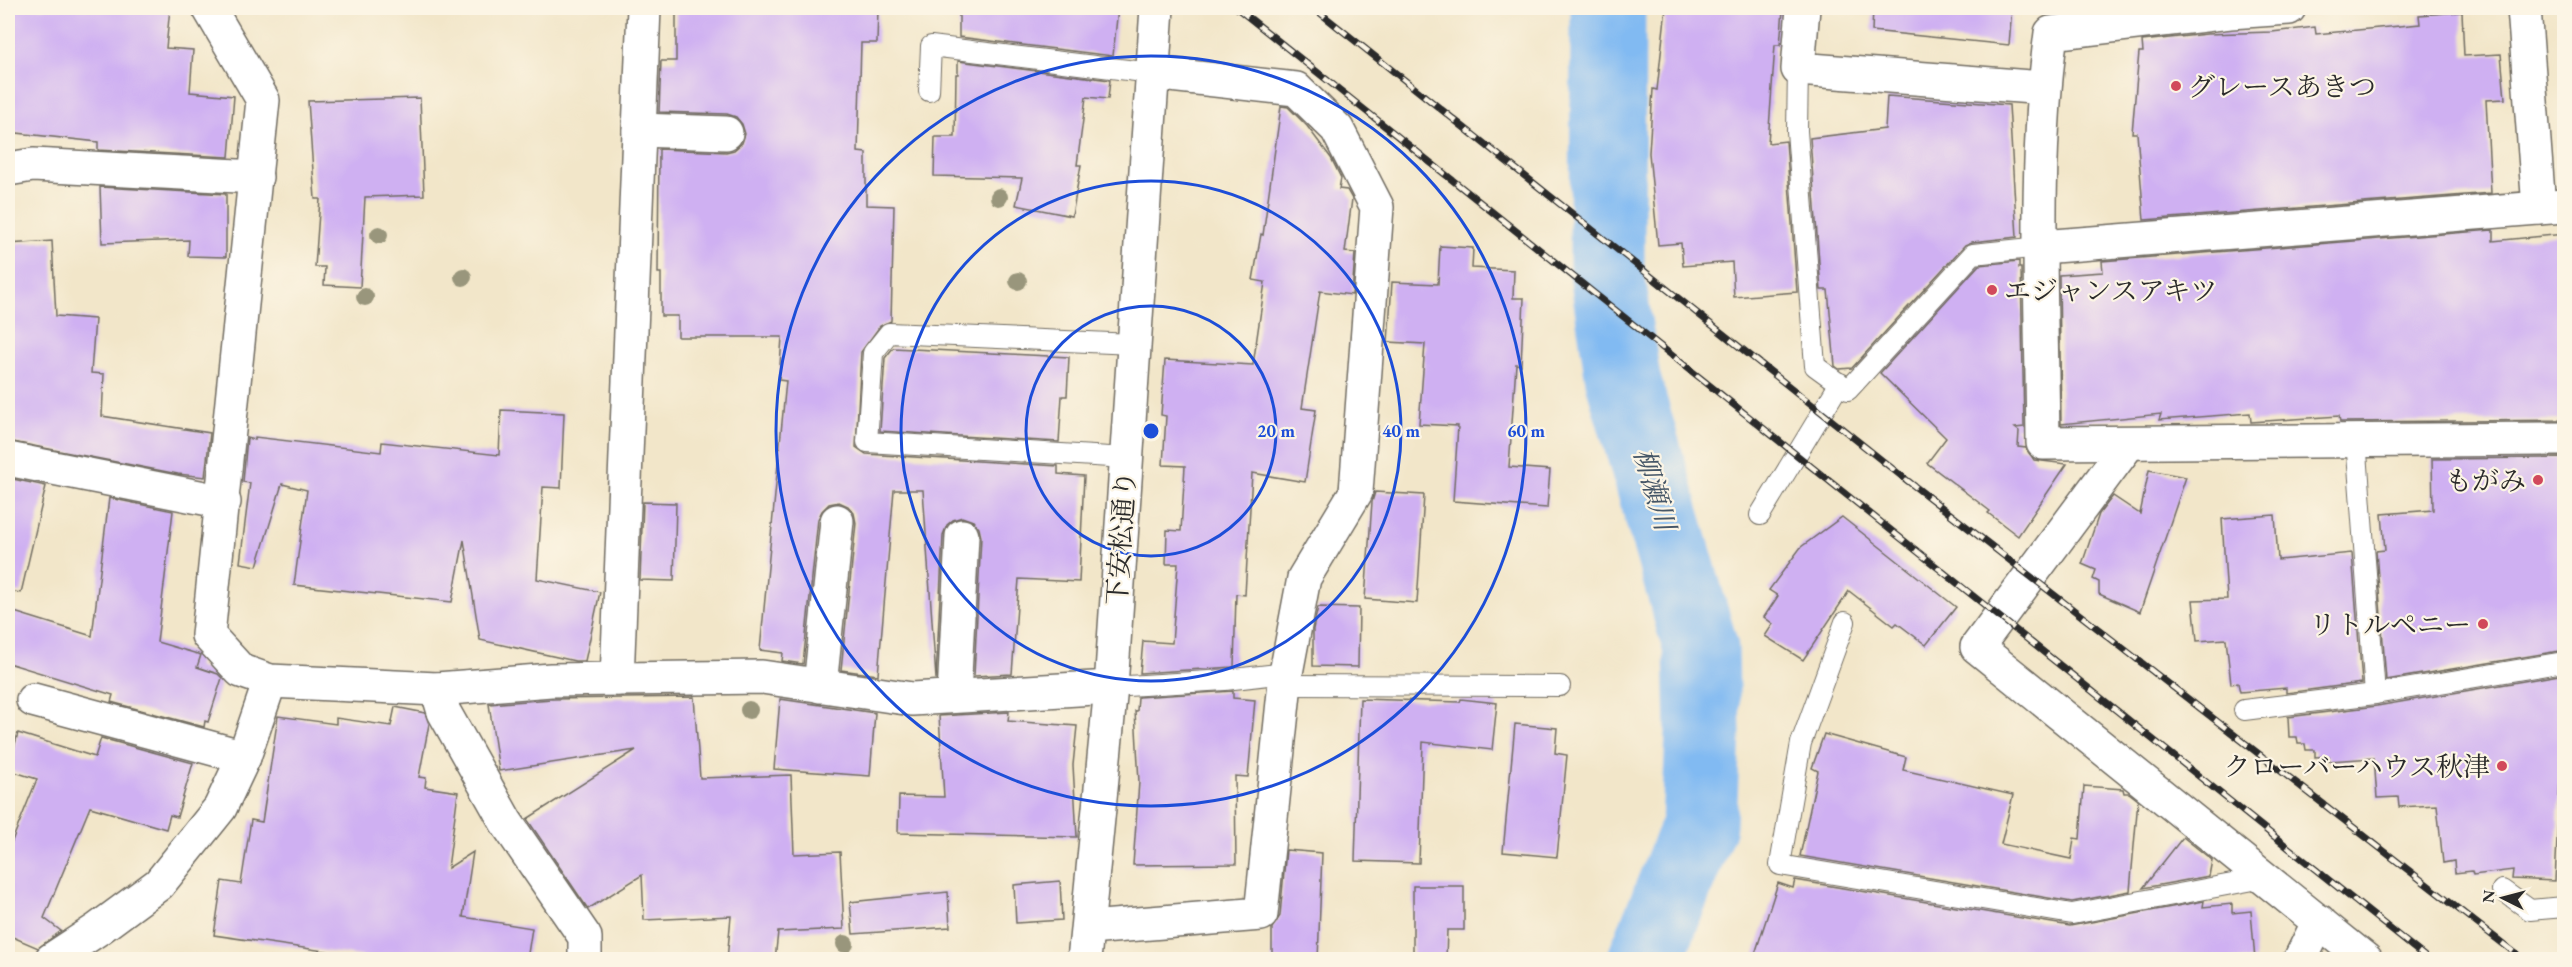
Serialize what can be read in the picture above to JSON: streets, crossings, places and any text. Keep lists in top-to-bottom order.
{
  "streets": {
    "street": ["下安松通り"]
  },
  "water": ["柳瀬川"],
  "places": [
    "グレースあきつ",
    "エジャンスアキツ",
    "もがみ",
    "リトルペニー",
    "クローバーハウス秋津"
  ],
  "north": "left",
  "rings": ["20 m", "40 m", "60 m"]
}
